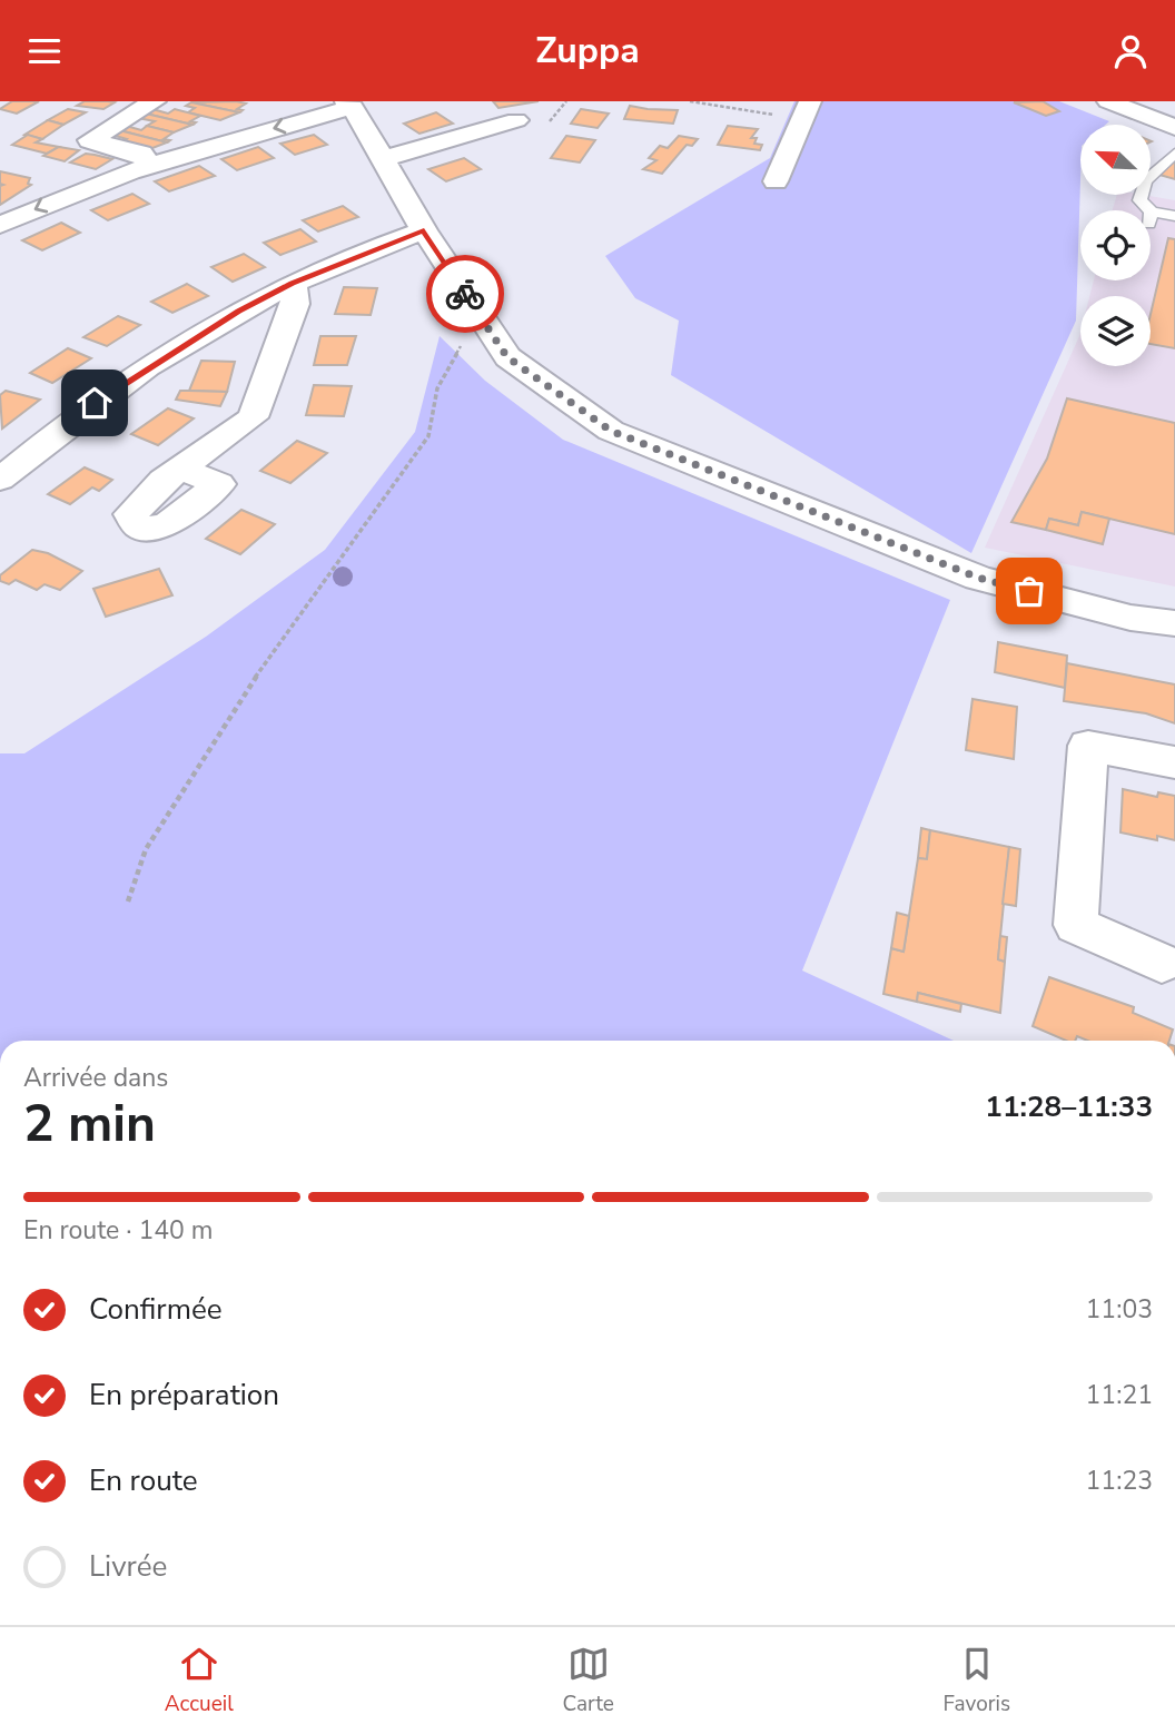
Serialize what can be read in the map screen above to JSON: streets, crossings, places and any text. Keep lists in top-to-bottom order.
{
  "north": "top left",
  "page": {
    "header": "Zuppa",
    "heading": ["2 min", "Arrivée dans", "11:28–11:33"],
    "bar": "En route · 140 m",
    "list": [
      ["Confirmée", "11:03"],
      ["En préparation", "11:21"],
      ["En route", "11:23"],
      "Livrée"
    ],
    "tabs": ["Accueil", "Carte", "Favoris"]
  }
}
